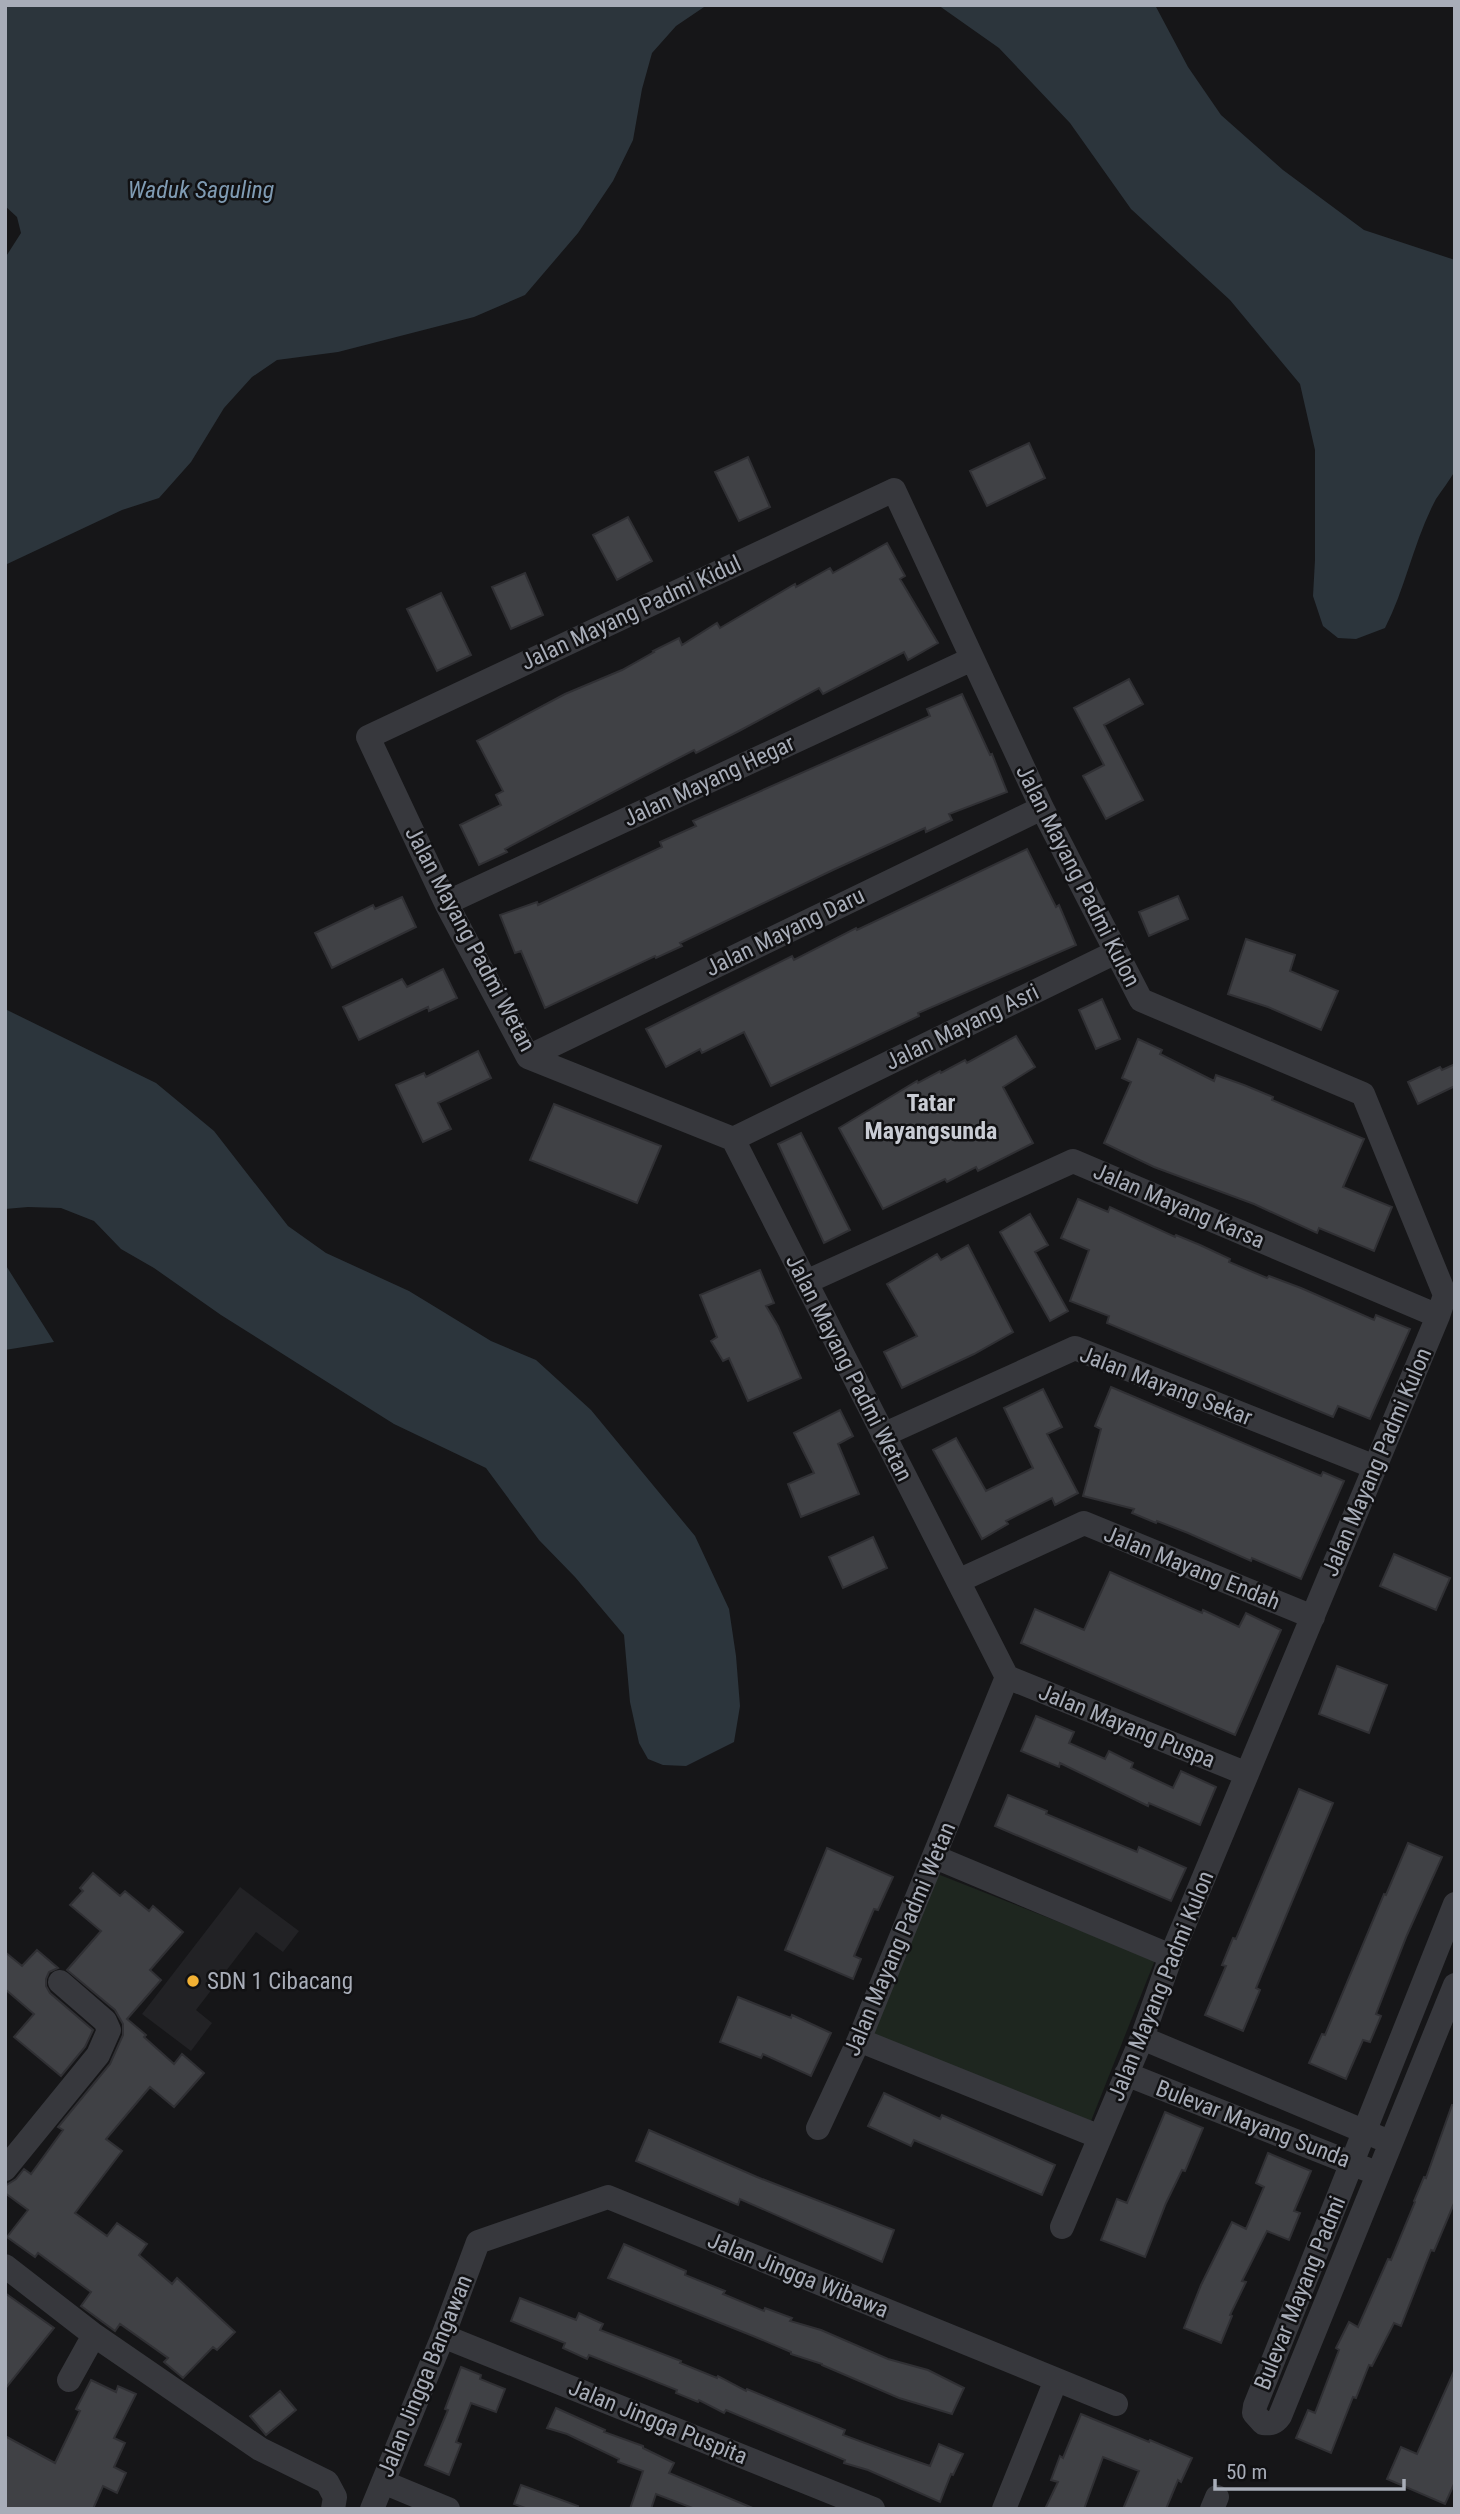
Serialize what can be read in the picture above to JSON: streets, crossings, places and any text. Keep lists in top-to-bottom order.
{
  "streets": {
    "street": [
      "Jalan Mayang Padmi Kidul",
      "Jalan Mayang Hegar",
      "Jalan Mayang Padmi Kulon",
      "Jalan Mayang Daru",
      "Jalan Mayang Padmi Wetan",
      "Jalan Mayang Asri",
      "Jalan Mayang Karsa",
      "Jalan Mayang Sekar",
      "Jalan Mayang Endah",
      "Jalan Mayang Puspa",
      "Bulevar Mayang Sunda",
      "Jalan Jingga Wibawa",
      "Bulevar Mayang Padmi",
      "Jalan Jingga Bangawan",
      "Jalan Jingga Puspita"
    ]
  },
  "crossings": [
    ["Jalan Mayang Padmi Kidul", "Jalan Mayang Padmi Kulon"],
    ["Jalan Mayang Padmi Kidul", "Jalan Mayang Padmi Wetan"],
    ["Jalan Mayang Hegar", "Jalan Mayang Padmi Kulon"],
    ["Jalan Mayang Hegar", "Jalan Mayang Padmi Wetan"],
    ["Jalan Mayang Padmi Kulon", "Jalan Mayang Daru"],
    ["Jalan Mayang Padmi Kulon", "Jalan Mayang Asri"],
    ["Jalan Mayang Padmi Kulon", "Jalan Mayang Karsa"],
    ["Jalan Mayang Padmi Kulon", "Jalan Mayang Sekar"],
    ["Jalan Mayang Padmi Kulon", "Jalan Mayang Endah"],
    ["Jalan Mayang Padmi Kulon", "Jalan Mayang Puspa"],
    ["Jalan Mayang Padmi Kulon", "Bulevar Mayang Sunda"],
    ["Jalan Mayang Daru", "Jalan Mayang Padmi Wetan"],
    ["Jalan Mayang Padmi Wetan", "Jalan Mayang Asri"],
    ["Jalan Mayang Padmi Wetan", "Jalan Mayang Karsa"],
    ["Jalan Mayang Padmi Wetan", "Jalan Mayang Sekar"],
    ["Jalan Mayang Padmi Wetan", "Jalan Mayang Endah"],
    ["Jalan Mayang Padmi Wetan", "Jalan Mayang Puspa"],
    ["Bulevar Mayang Sunda", "Bulevar Mayang Padmi"],
    ["Jalan Jingga Wibawa", "Jalan Jingga Bangawan"],
    ["Jalan Jingga Bangawan", "Jalan Jingga Puspita"]
  ],
  "districts": ["Tatar Mayangsunda"],
  "water": ["Waduk Saguling"],
  "places": ["SDN 1 Cibacang"],
  "scale_bar": "50 m"
}
